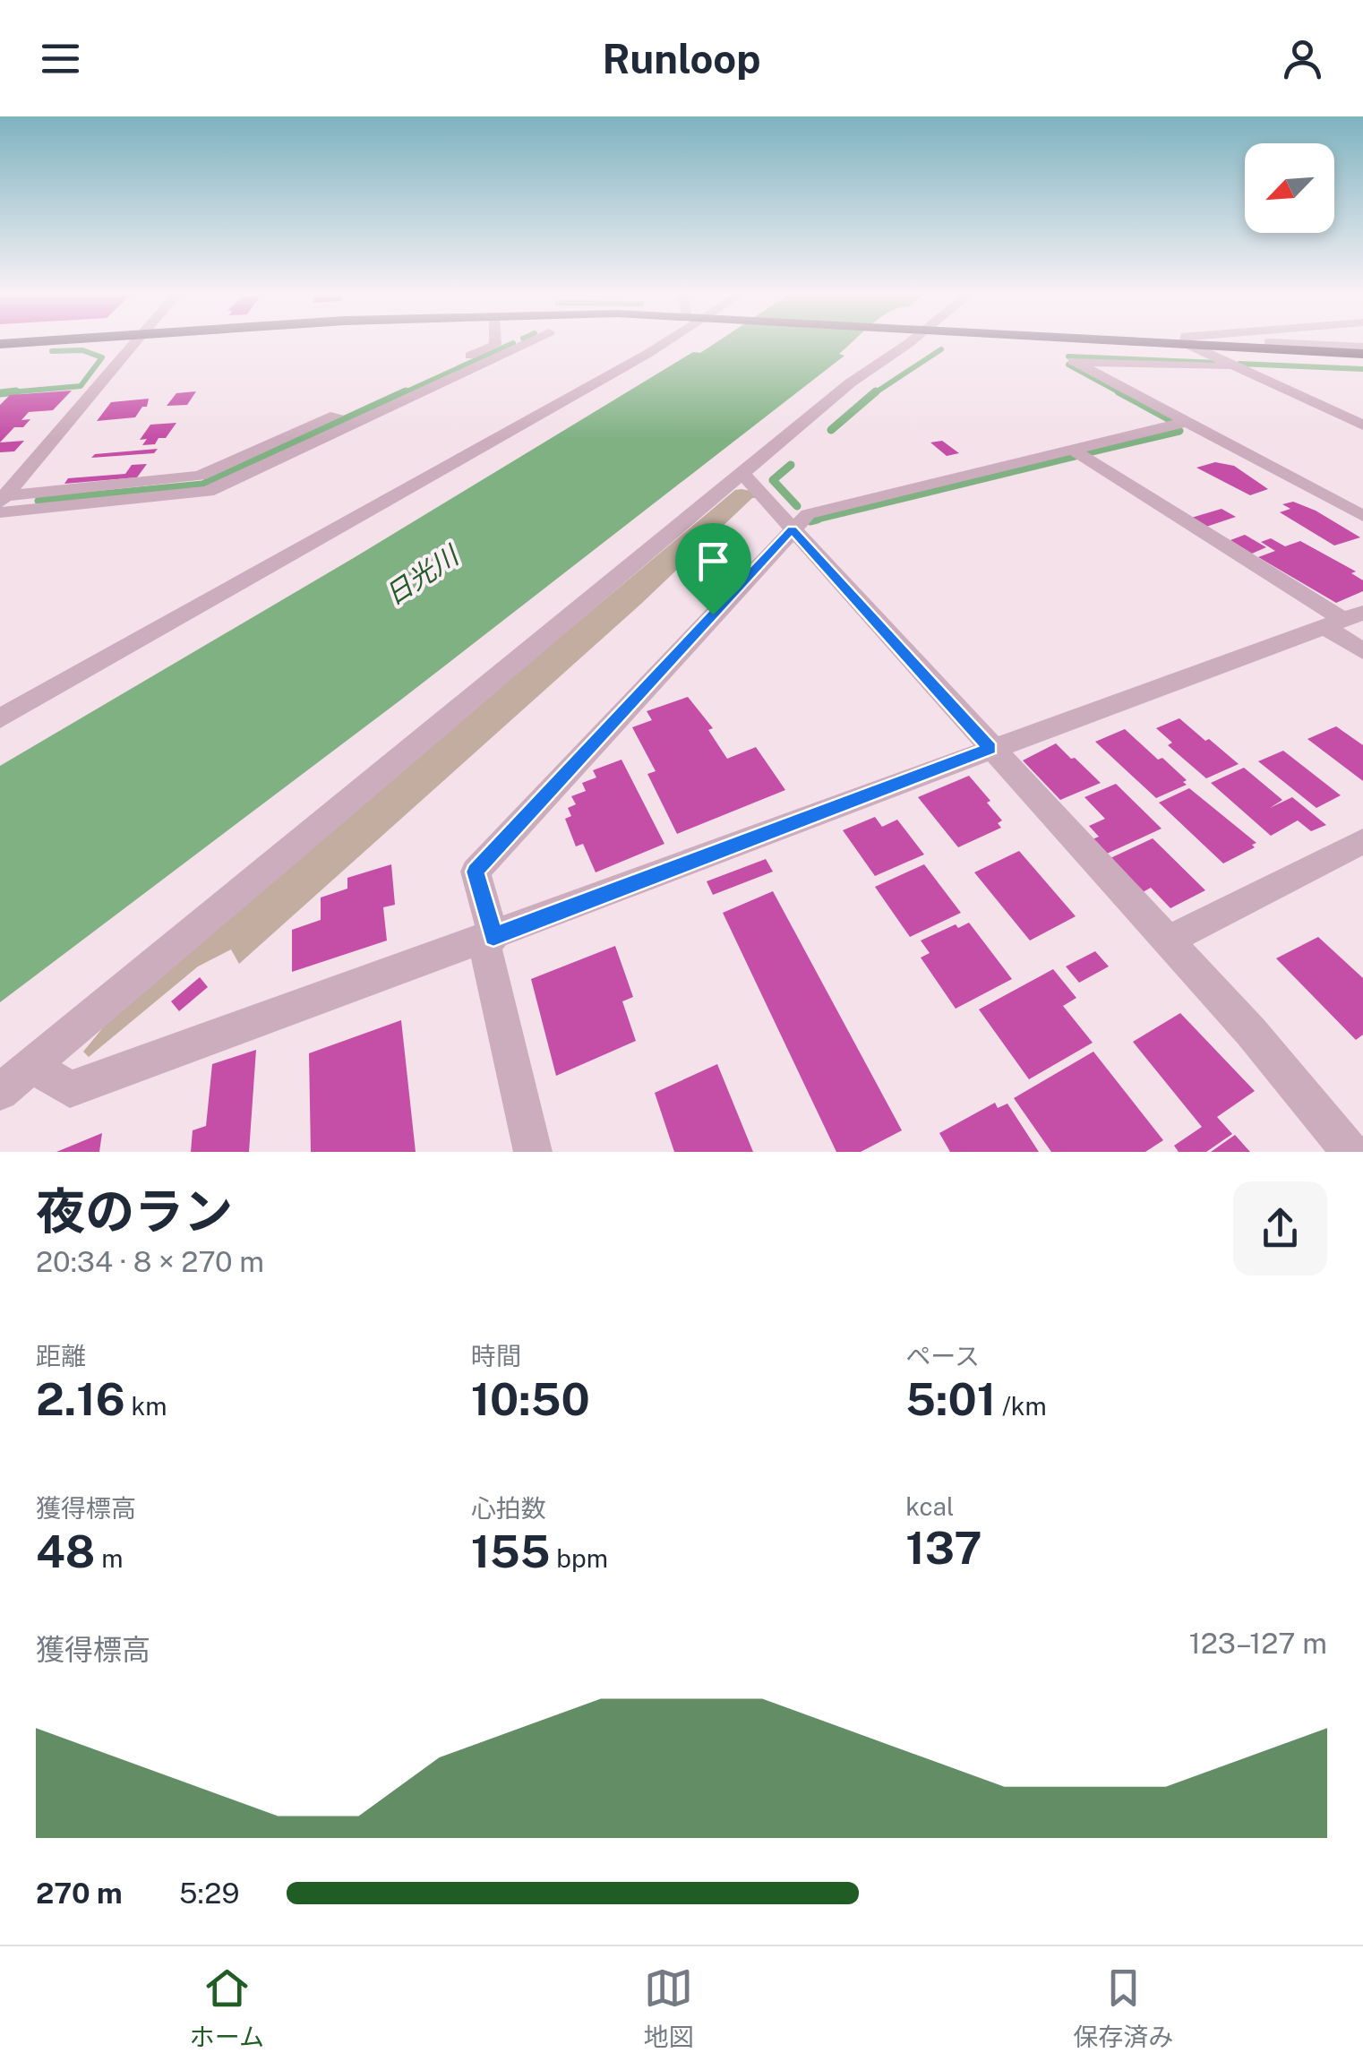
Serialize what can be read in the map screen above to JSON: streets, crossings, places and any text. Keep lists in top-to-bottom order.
{
  "water": ["日光川"],
  "north": "bottom left",
  "page": {
    "header": "Runloop",
    "heading": ["夜のラン", "20:34 · 8 × 270 m"],
    "stats": [
      ["距離", "2.16 km"],
      ["時間", "10:50"],
      ["ペース", "5:01 /km"],
      ["獲得標高", "48 m"],
      ["心拍数", "155 bpm"],
      ["kcal", "137"]
    ],
    "chart": ["獲得標高", "123–127 m"],
    "list": [
      {
        "name": "270 m",
        "note": "5:29"
      }
    ],
    "tabs": ["ホーム", "地図", "保存済み"]
  }
}
